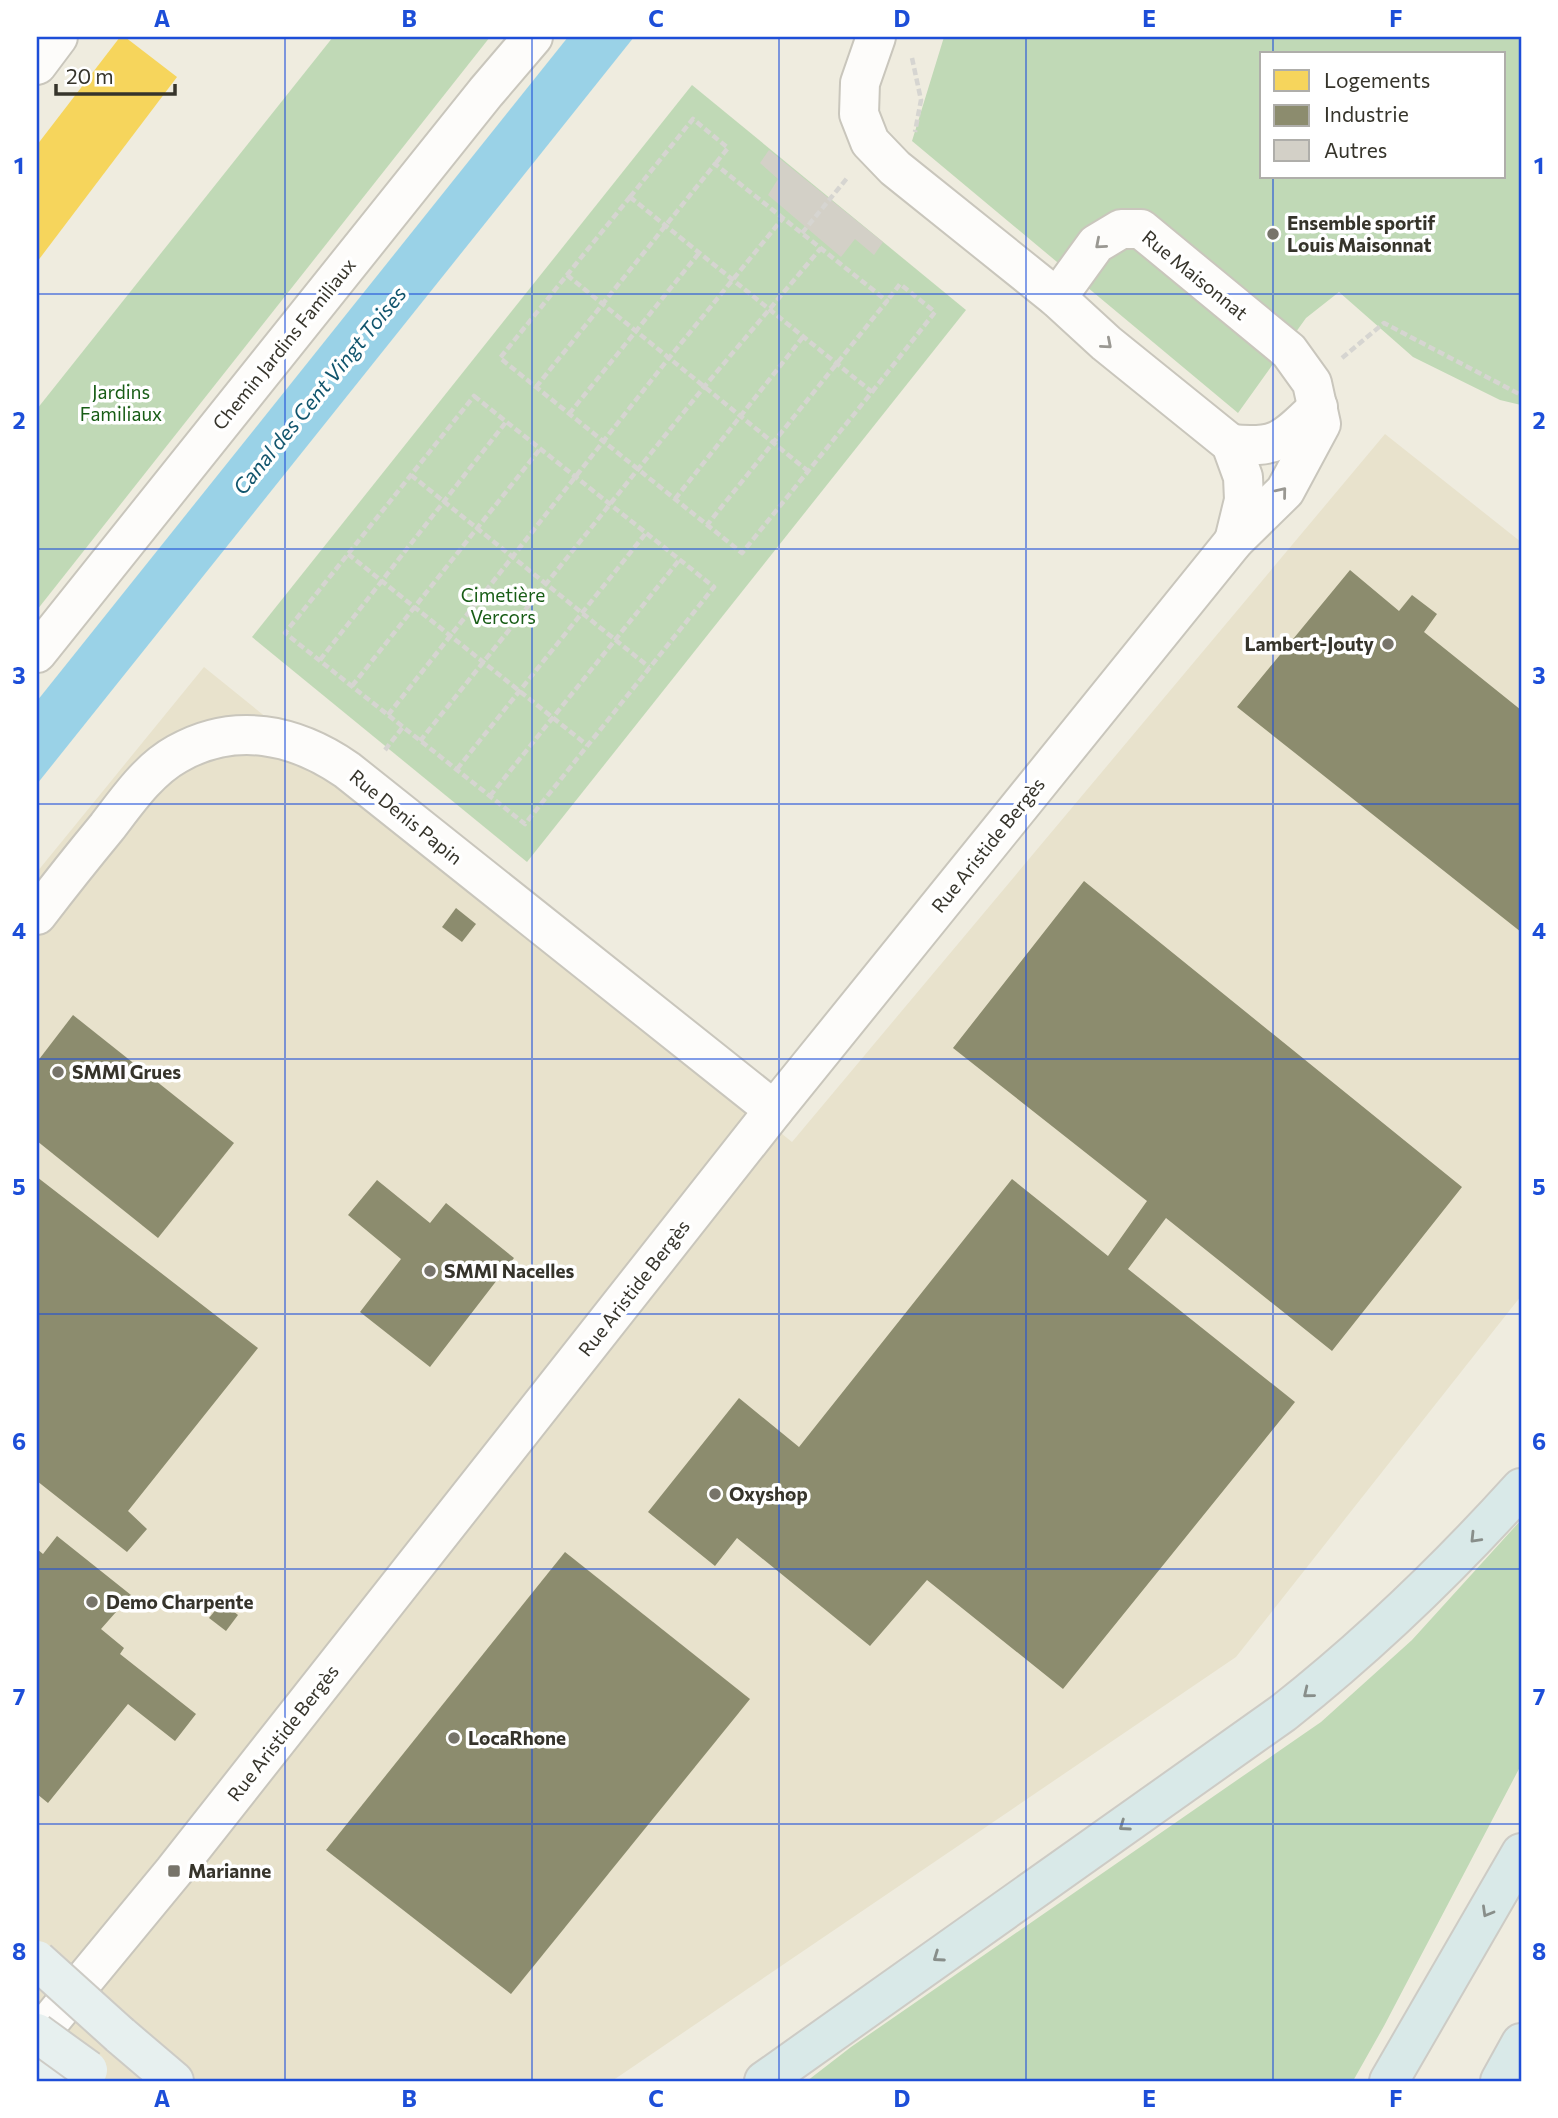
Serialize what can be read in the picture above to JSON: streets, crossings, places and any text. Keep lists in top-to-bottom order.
{
  "streets": {
    "street": [
      "Rue Maisonnat",
      "Chemin Jardins Familiaux",
      "Rue Denis Papin",
      "Rue Aristide Bergès"
    ]
  },
  "crossings": [
    ["Rue Denis Papin", "Rue Aristide Bergès"]
  ],
  "water": ["Canal des Cent Vingt Toises"],
  "parks": ["Jardins Familiaux", "Cimetière Vercors"],
  "places": {
    "other": [
      "Ensemble sportif Louis Maisonnat",
      "Lambert-Jouty",
      "SMMI Grues",
      "SMMI Nacelles",
      "Oxyshop",
      "Demo Charpente",
      "LocaRhone"
    ],
    "transit": ["Marianne"]
  },
  "legend": ["Logements", "Industrie", "Autres"],
  "scale_bar": "20 m",
  "grid": {
    "columns": [
      "A",
      "B",
      "C",
      "D",
      "E",
      "F"
    ],
    "rows": [
      "1",
      "2",
      "3",
      "4",
      "5",
      "6",
      "7",
      "8"
    ]
  }
}
